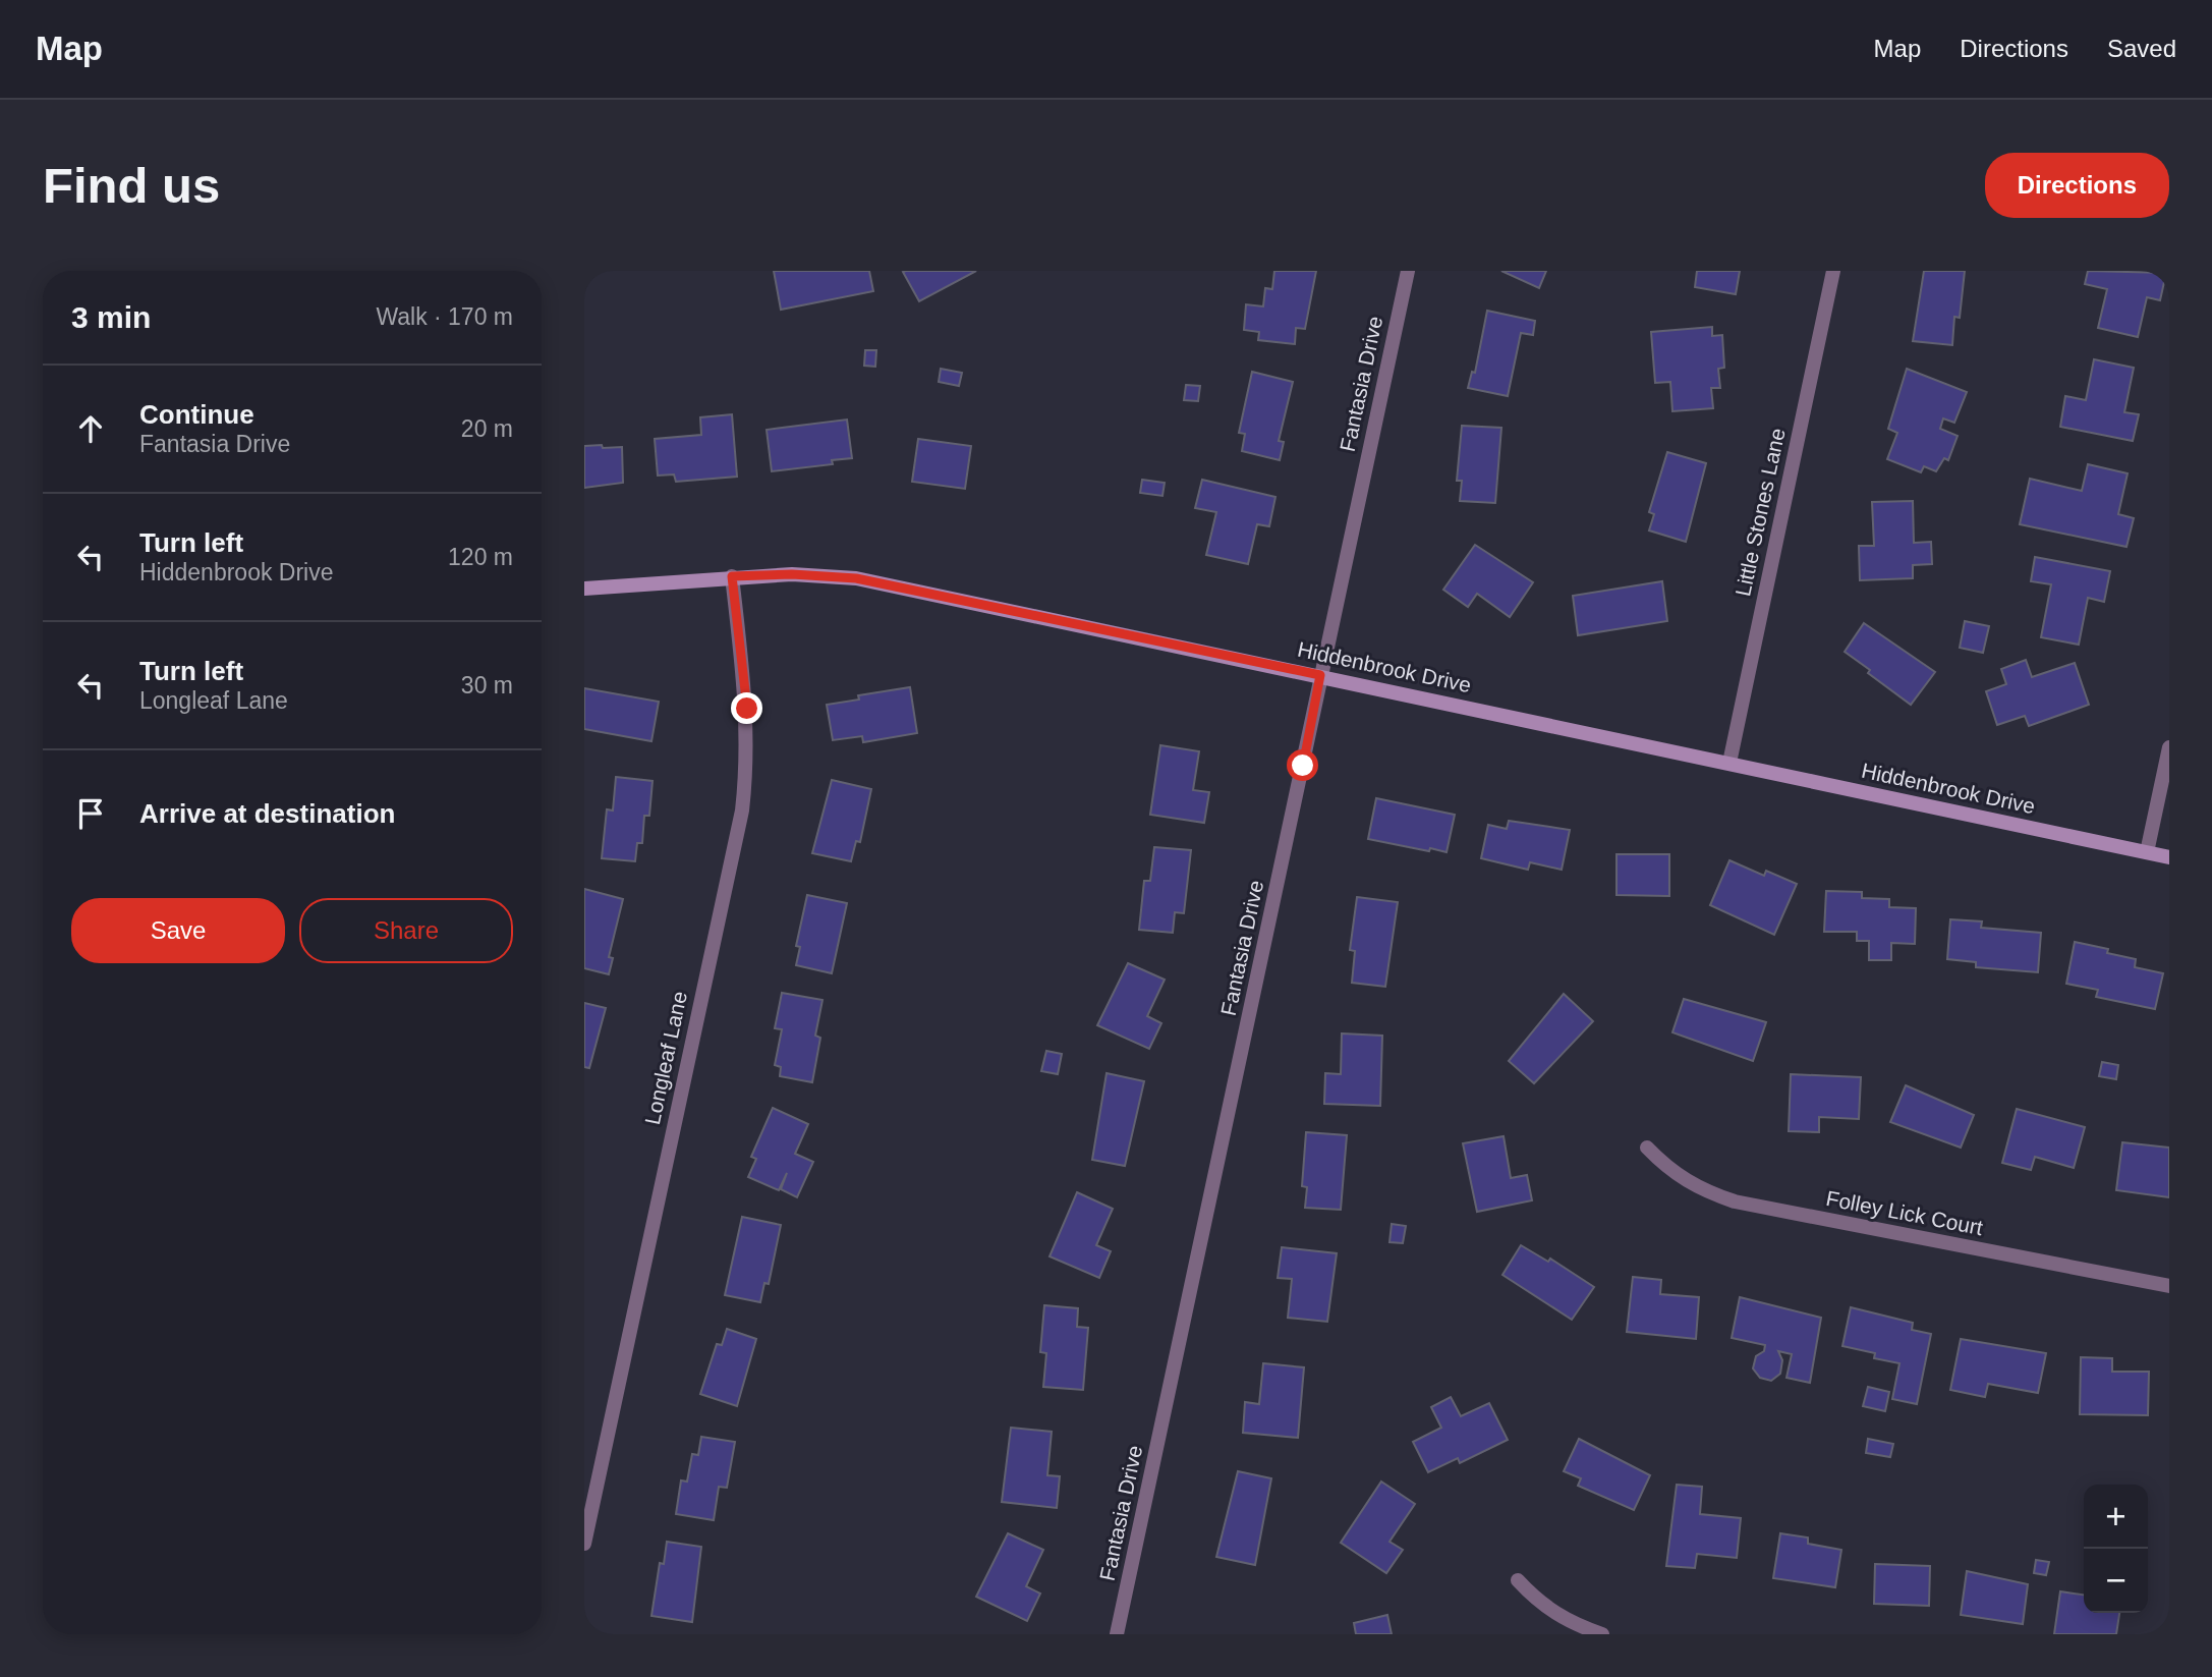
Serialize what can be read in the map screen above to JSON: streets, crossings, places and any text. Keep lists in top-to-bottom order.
{
  "streets": {
    "street": [
      "Fantasia Drive",
      "Little Stones Lane",
      "Hiddenbrook Drive",
      "Longleaf Lane",
      "Folley Lick Court"
    ]
  },
  "crossings": [
    ["Fantasia Drive", "Hiddenbrook Drive"],
    ["Little Stones Lane", "Hiddenbrook Drive"],
    ["Hiddenbrook Drive", "Longleaf Lane"]
  ],
  "page": {
    "header": "Map",
    "nav": ["Map", "Directions", "Saved"],
    "buttons": [
      "Directions",
      ["Save", "Share"]
    ],
    "title": "Find us",
    "heading": ["3 min", "Walk · 170 m"],
    "list": [
      ["Continue", "Fantasia Drive", "20 m"],
      ["Turn left", "Hiddenbrook Drive", "120 m"],
      ["Turn left", "Longleaf Lane", "30 m"],
      "Arrive at destination"
    ],
    "map_buttons": ["+", "−"]
  }
}
